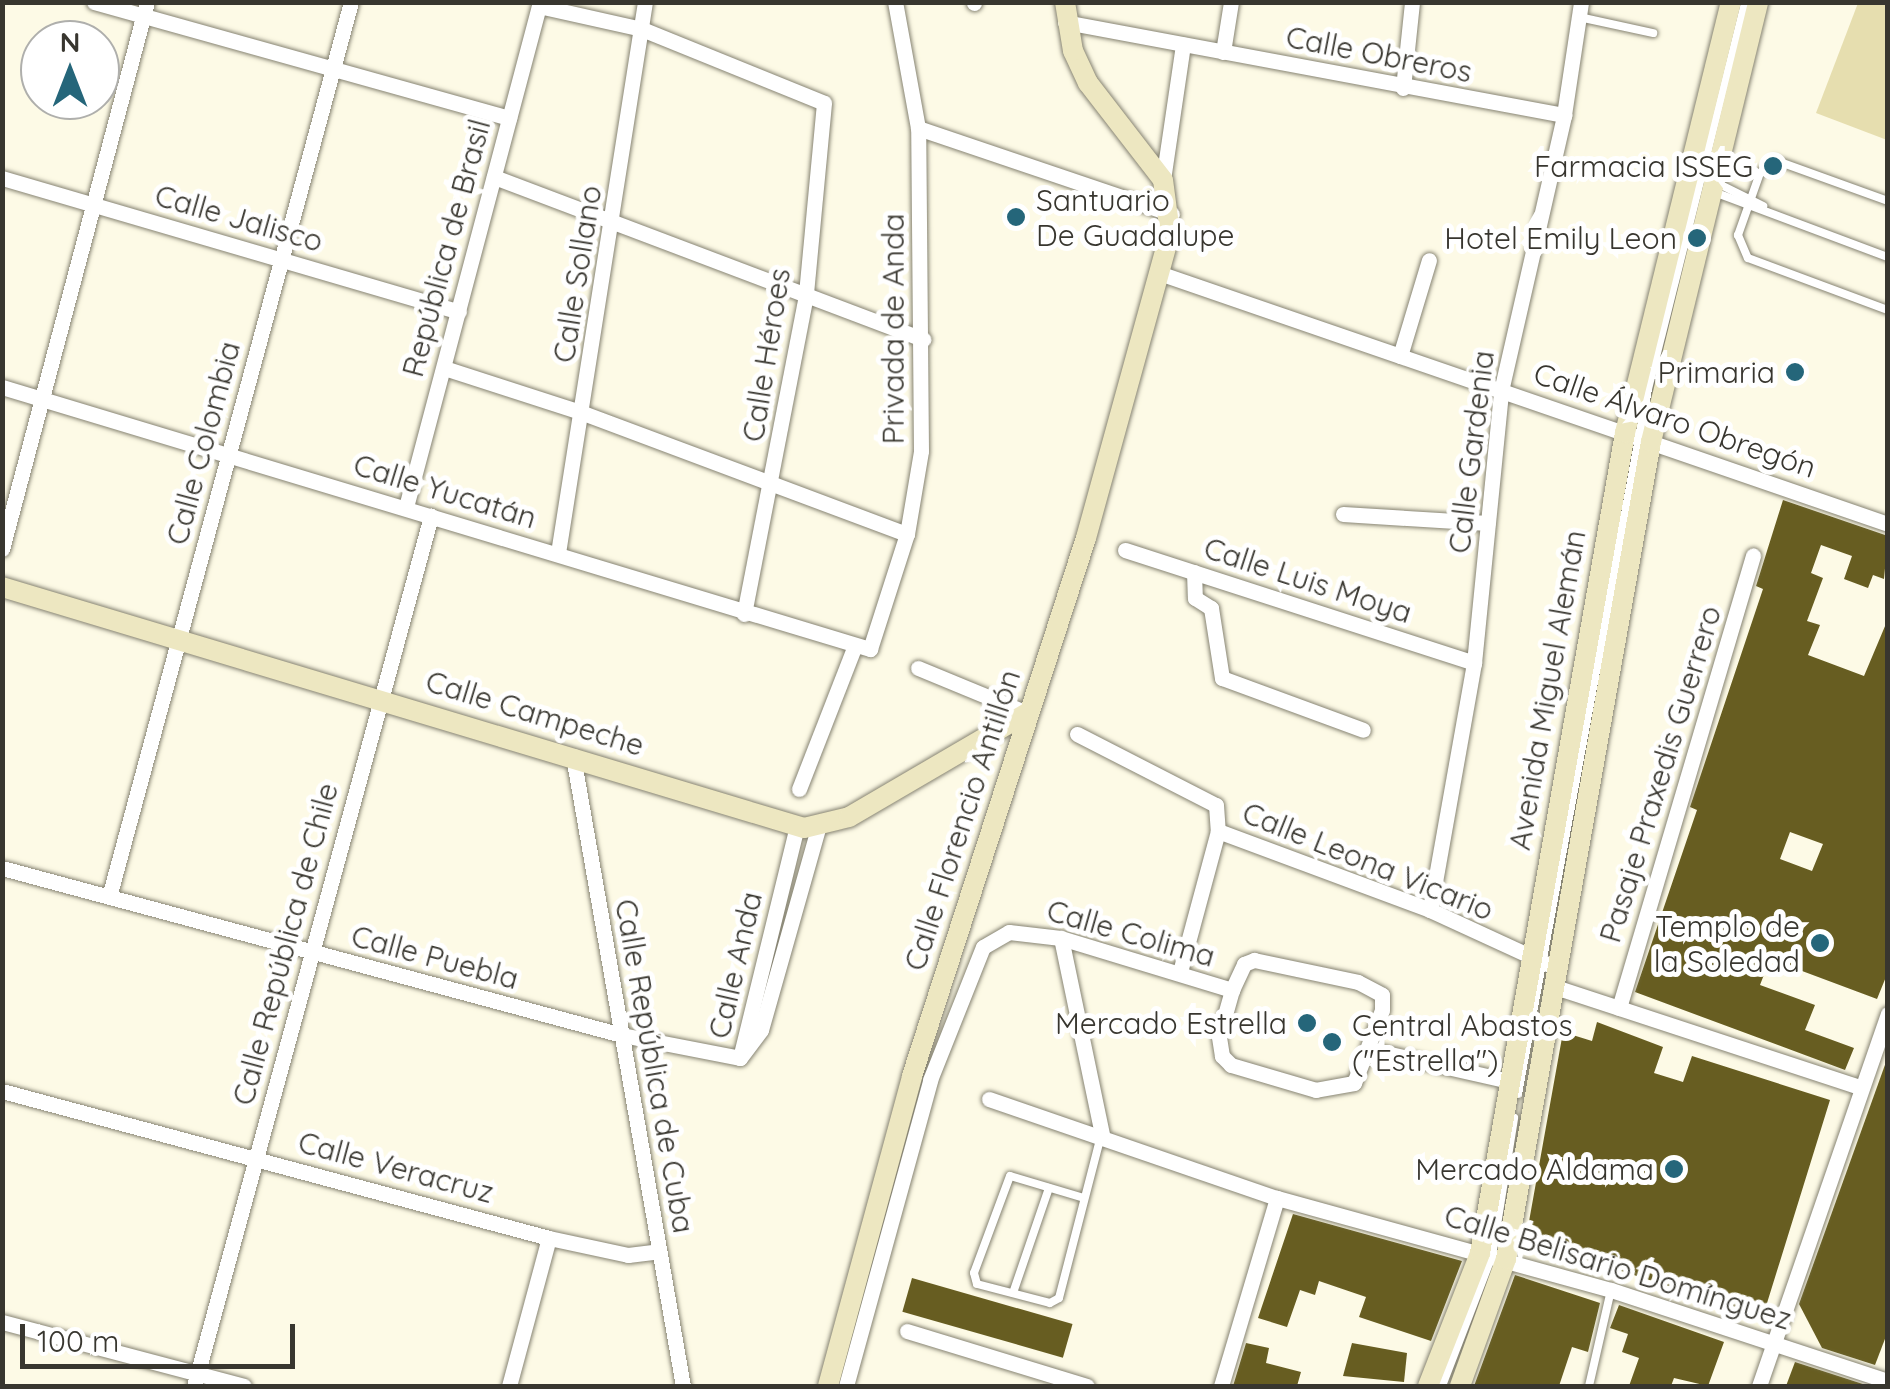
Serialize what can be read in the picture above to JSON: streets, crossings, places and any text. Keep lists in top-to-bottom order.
{
  "streets": {
    "main road": ["Avenida Miguel Alemán", "Calle Campeche", "Calle Florencio Antillón"],
    "street": [
      "Calle Obreros",
      "Calle Jalisco",
      "República de Brasil",
      "Calle Sollano",
      "Privada de Anda",
      "Calle Héroes",
      "Calle Álvaro Obregón",
      "Calle Colombia",
      "Calle Gardenia",
      "Calle Yucatán",
      "Calle Luis Moya",
      "Pasaje Praxedis Guerrero",
      "Calle Leona Vicario",
      "Calle Colima",
      "Calle República de Chile",
      "Calle Puebla",
      "Calle Anda",
      "Calle República de Cuba",
      "Calle Veracruz",
      "Calle Belisario Domínguez"
    ]
  },
  "crossings": [
    ["Calle Obreros", "Calle Gardenia"],
    ["Calle Jalisco", "República de Brasil"],
    ["Calle Jalisco", "Calle Colombia"],
    ["República de Brasil", "Calle Yucatán"],
    ["Calle Sollano", "Calle Héroes"],
    ["Calle Sollano", "Calle Yucatán"],
    ["Privada de Anda", "Calle Yucatán"],
    ["Calle Héroes", "Calle Yucatán"],
    ["Calle Álvaro Obregón", "Calle Gardenia"],
    ["Calle Álvaro Obregón", "Avenida Miguel Alemán"],
    ["Calle Álvaro Obregón", "Calle Florencio Antillón"],
    ["Calle Colombia", "Calle Yucatán"],
    ["Calle Colombia", "Calle Campeche"],
    ["Calle Colombia", "Calle Puebla"],
    ["Calle Gardenia", "Calle Luis Moya"],
    ["Calle Gardenia", "Calle Leona Vicario"],
    ["Calle Yucatán", "Calle República de Chile"],
    ["Avenida Miguel Alemán", "Calle Leona Vicario"],
    ["Avenida Miguel Alemán", "Calle Belisario Domínguez"],
    ["Calle Campeche", "Calle República de Chile"],
    ["Calle Campeche", "Calle Anda"],
    ["Calle Campeche", "Calle República de Cuba"],
    ["Pasaje Praxedis Guerrero", "Calle Leona Vicario"],
    ["Calle República de Chile", "Calle Puebla"],
    ["Calle República de Chile", "Calle Veracruz"],
    ["Calle Puebla", "Calle Anda"],
    ["Calle Puebla", "Calle República de Cuba"],
    ["Calle República de Cuba", "Calle Veracruz"]
  ],
  "places": [
    "Farmacia ISSEG",
    "Santuario De Guadalupe",
    "Hotel Emily Leon",
    "Primaria",
    "Templo de la Soledad",
    "Mercado Estrella",
    "Central Abastos (\"Estrella\")",
    "Mercado Aldama"
  ],
  "scale_bar": "100 m",
  "north": "top"
}
